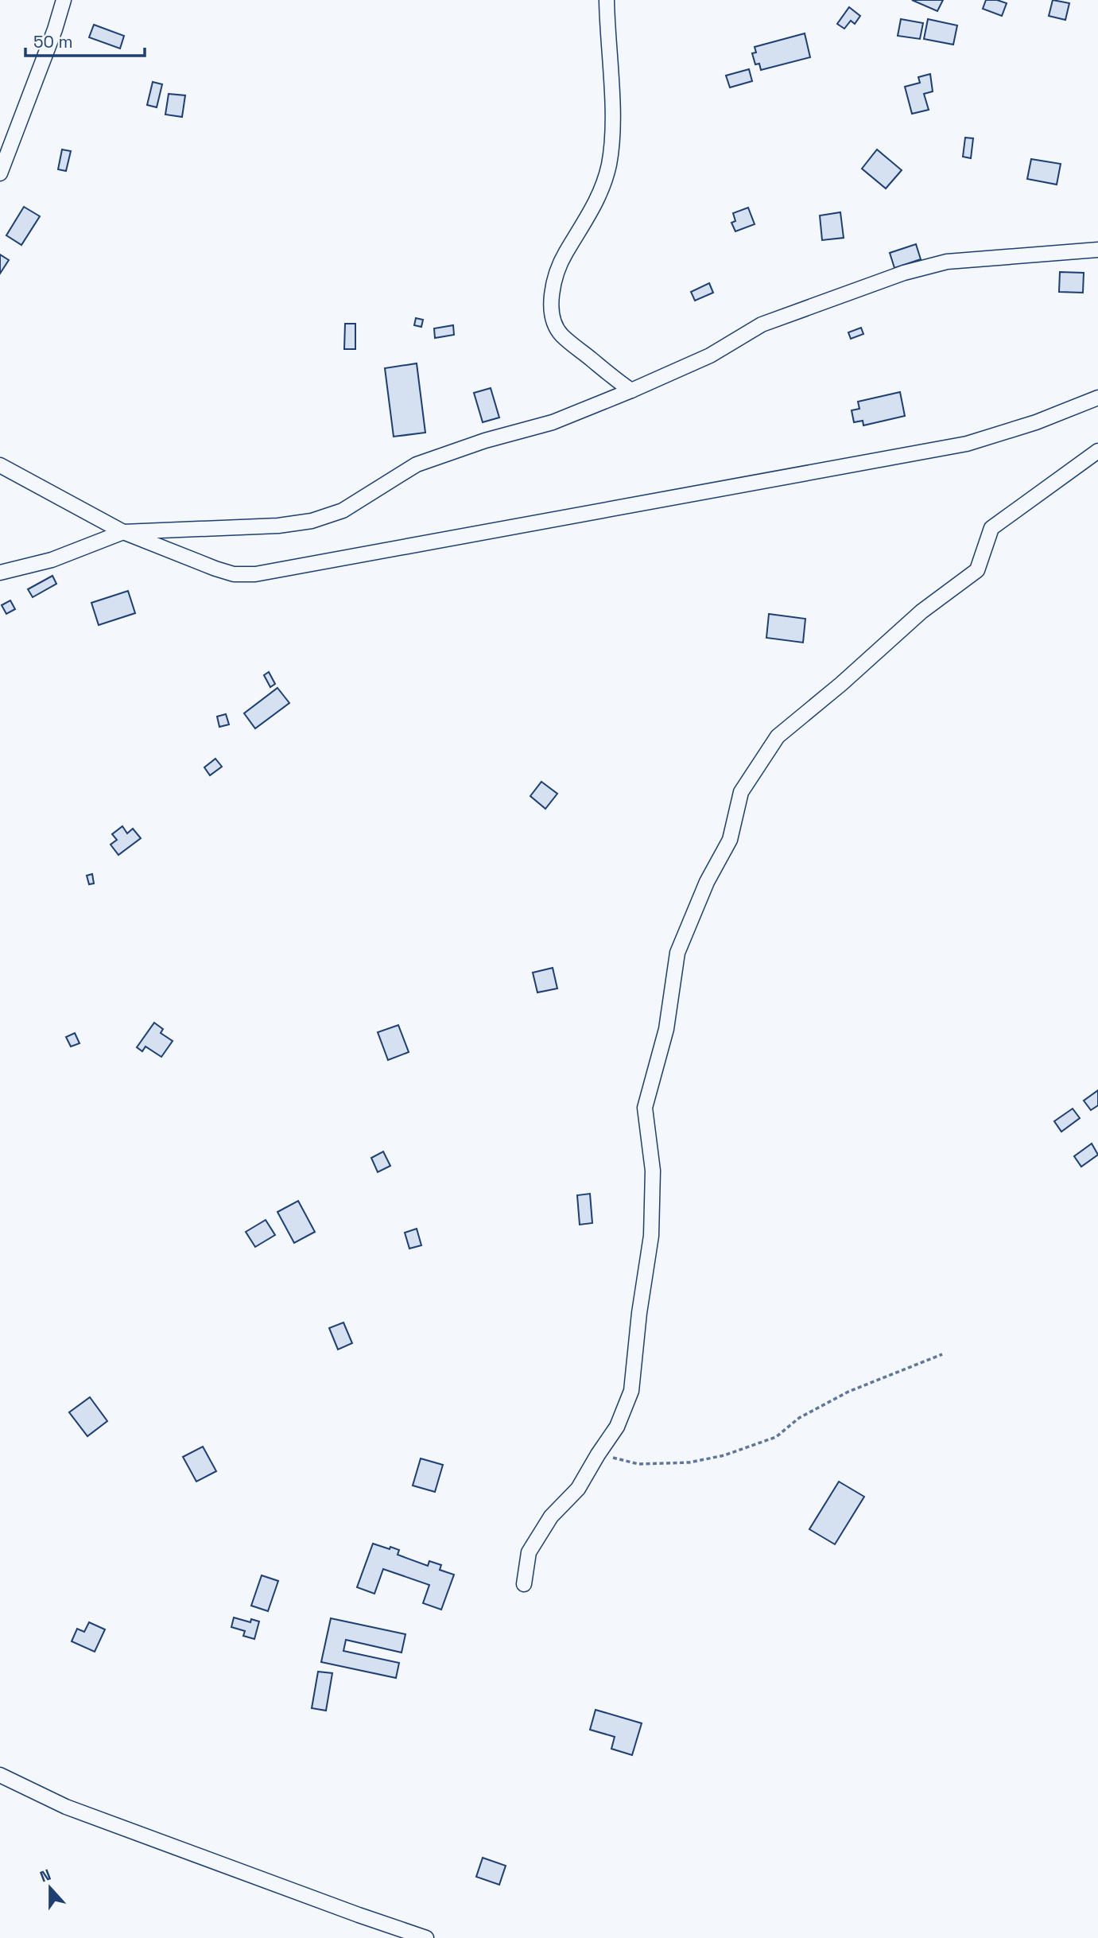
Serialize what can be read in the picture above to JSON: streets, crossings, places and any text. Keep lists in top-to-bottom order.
{
  "scale_bar": "50 m",
  "north": "top"
}
